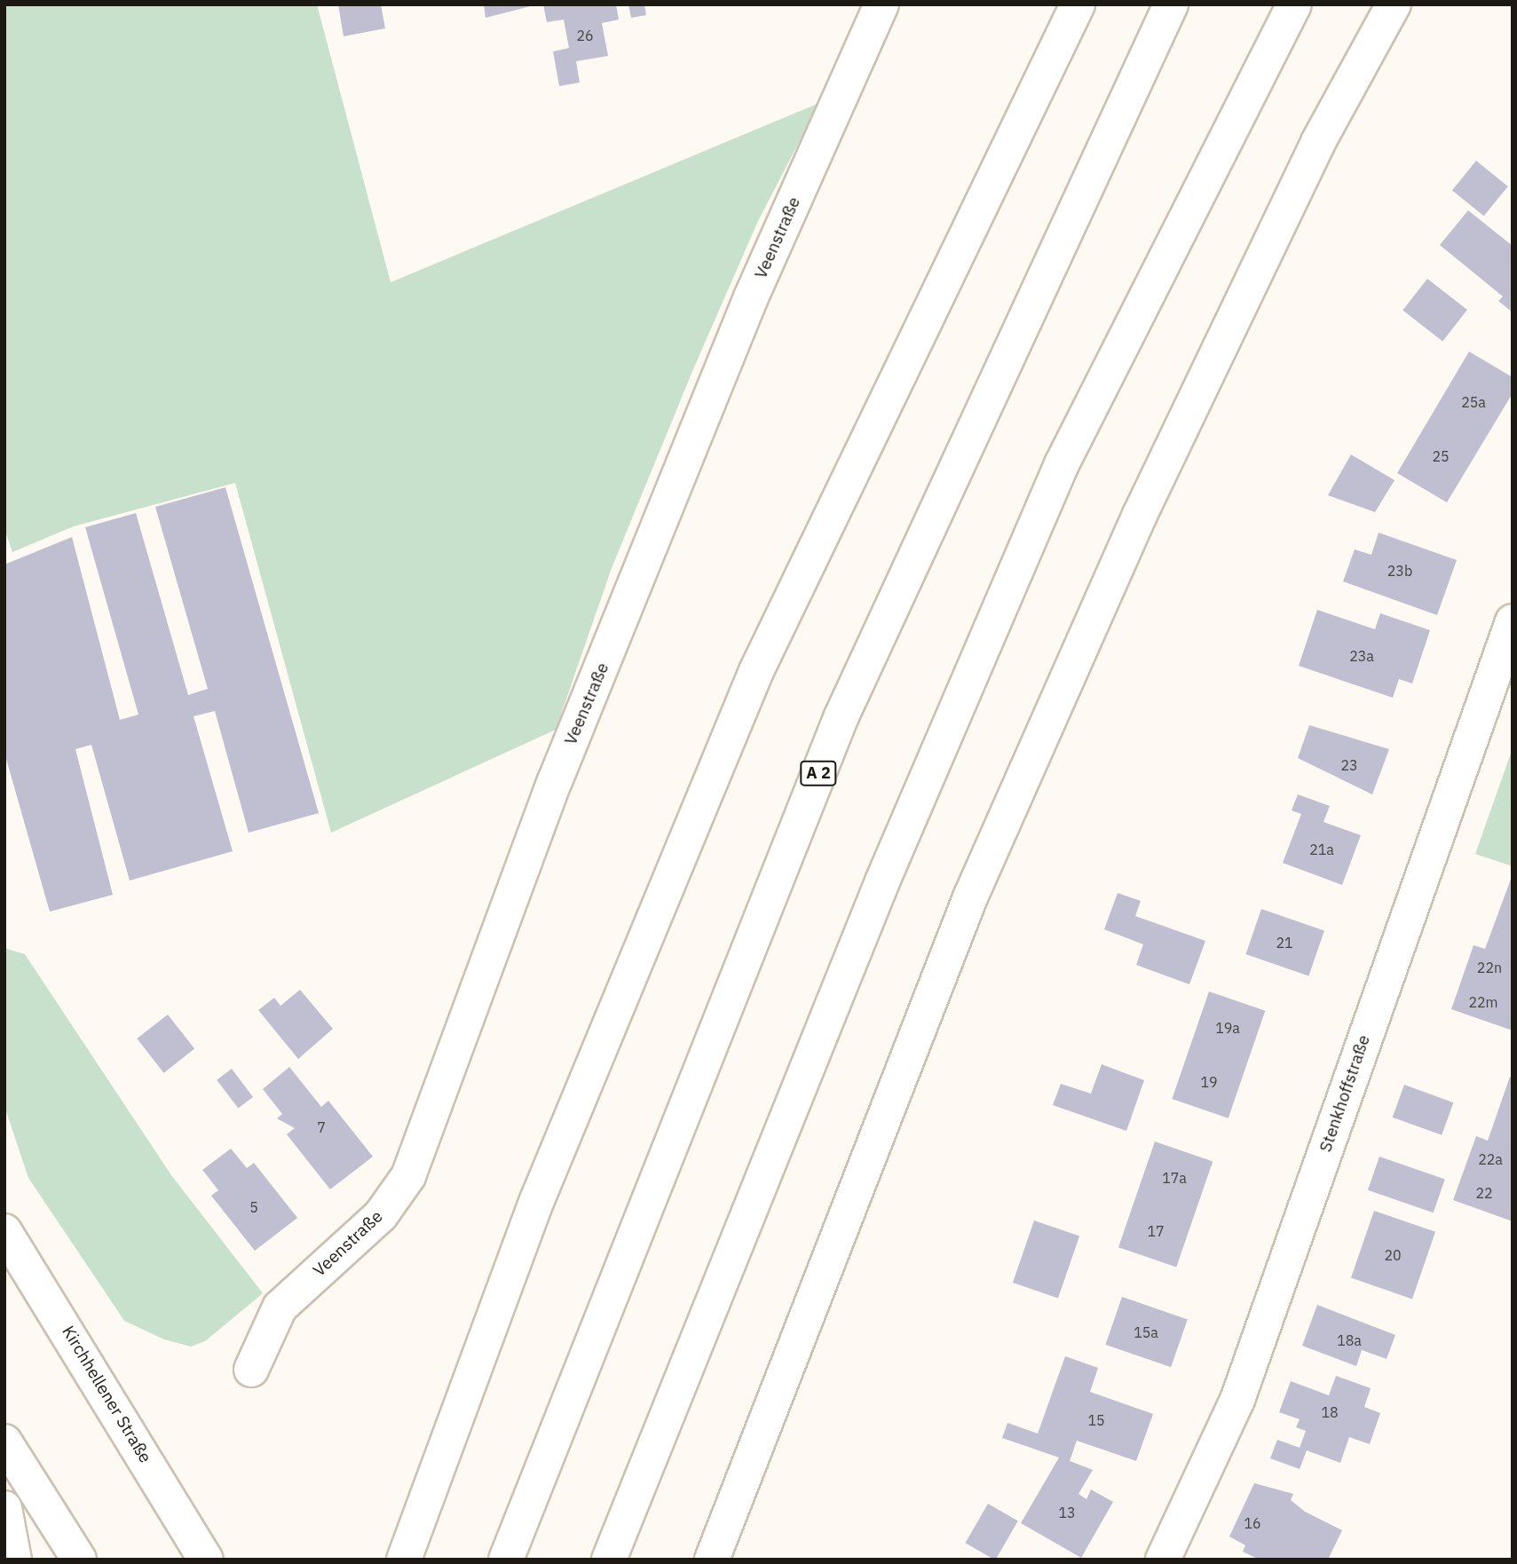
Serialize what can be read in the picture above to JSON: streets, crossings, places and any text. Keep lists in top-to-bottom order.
{
  "streets": {
    "main road": [
      "Veenstraße",
      "A 2",
      "Stenkhoffstraße",
      "Kirchhellener Straße"
    ]
  },
  "house_numbers": [
    "26",
    "25a",
    "25",
    "23b",
    "23a",
    "23",
    "21a",
    "21",
    "22n",
    "22m",
    "19a",
    "19",
    "7",
    "22a",
    "17a",
    "22",
    "5",
    "17",
    "20",
    "15a",
    "18a",
    "18",
    "15",
    "13",
    "16"
  ]
}
